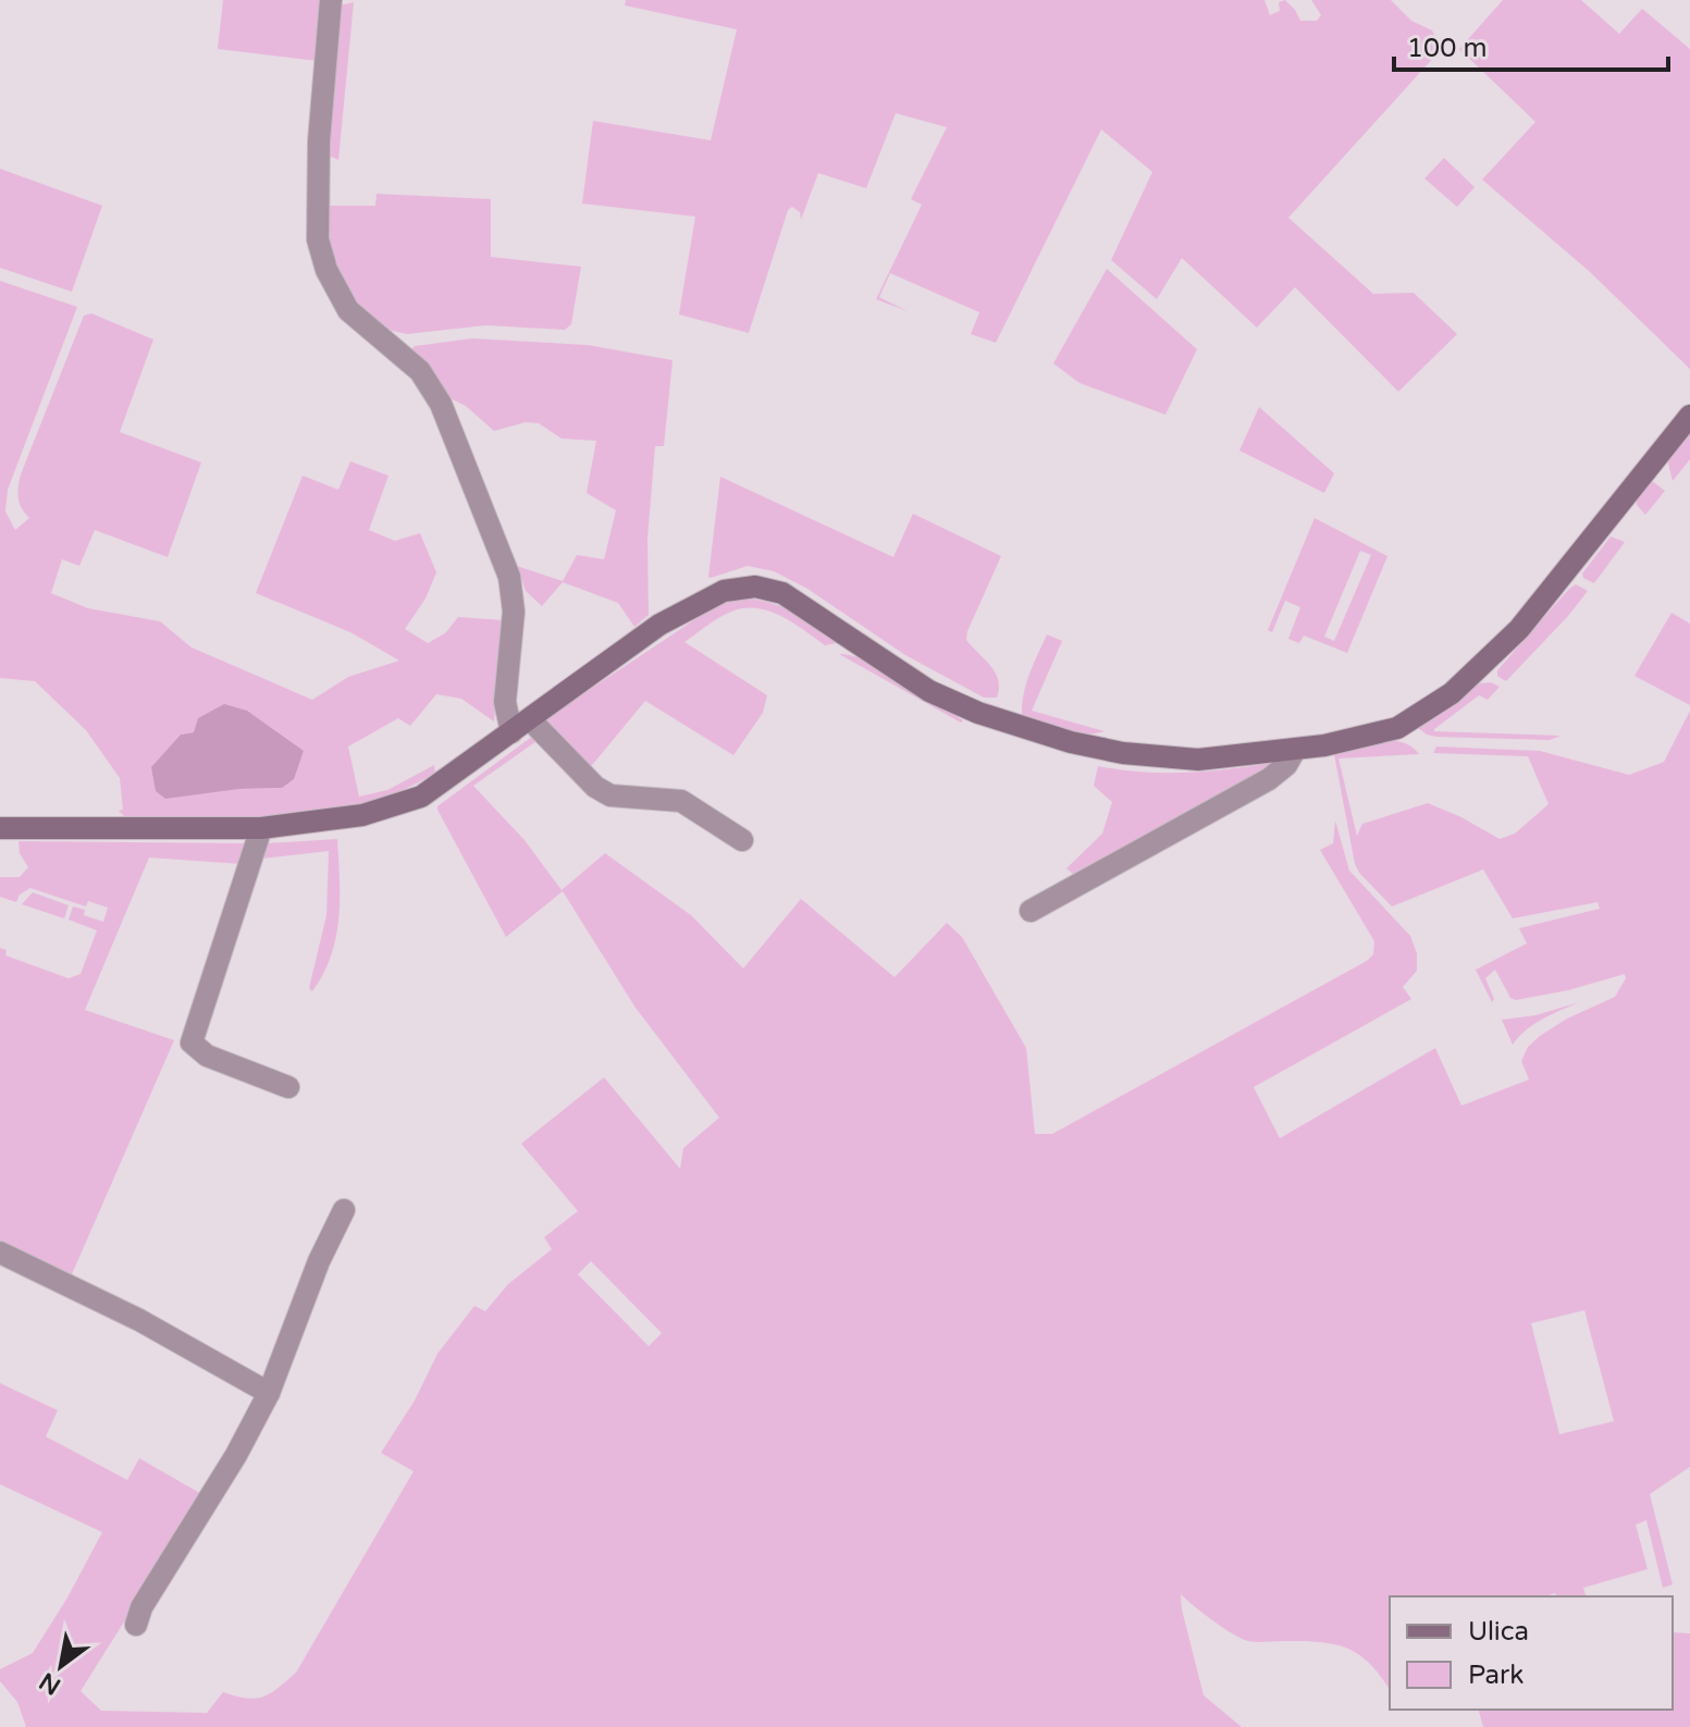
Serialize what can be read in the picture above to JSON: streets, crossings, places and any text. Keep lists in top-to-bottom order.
{
  "legend": ["Ulica", "Park"],
  "scale_bar": "100 m",
  "north": "bottom left"
}
